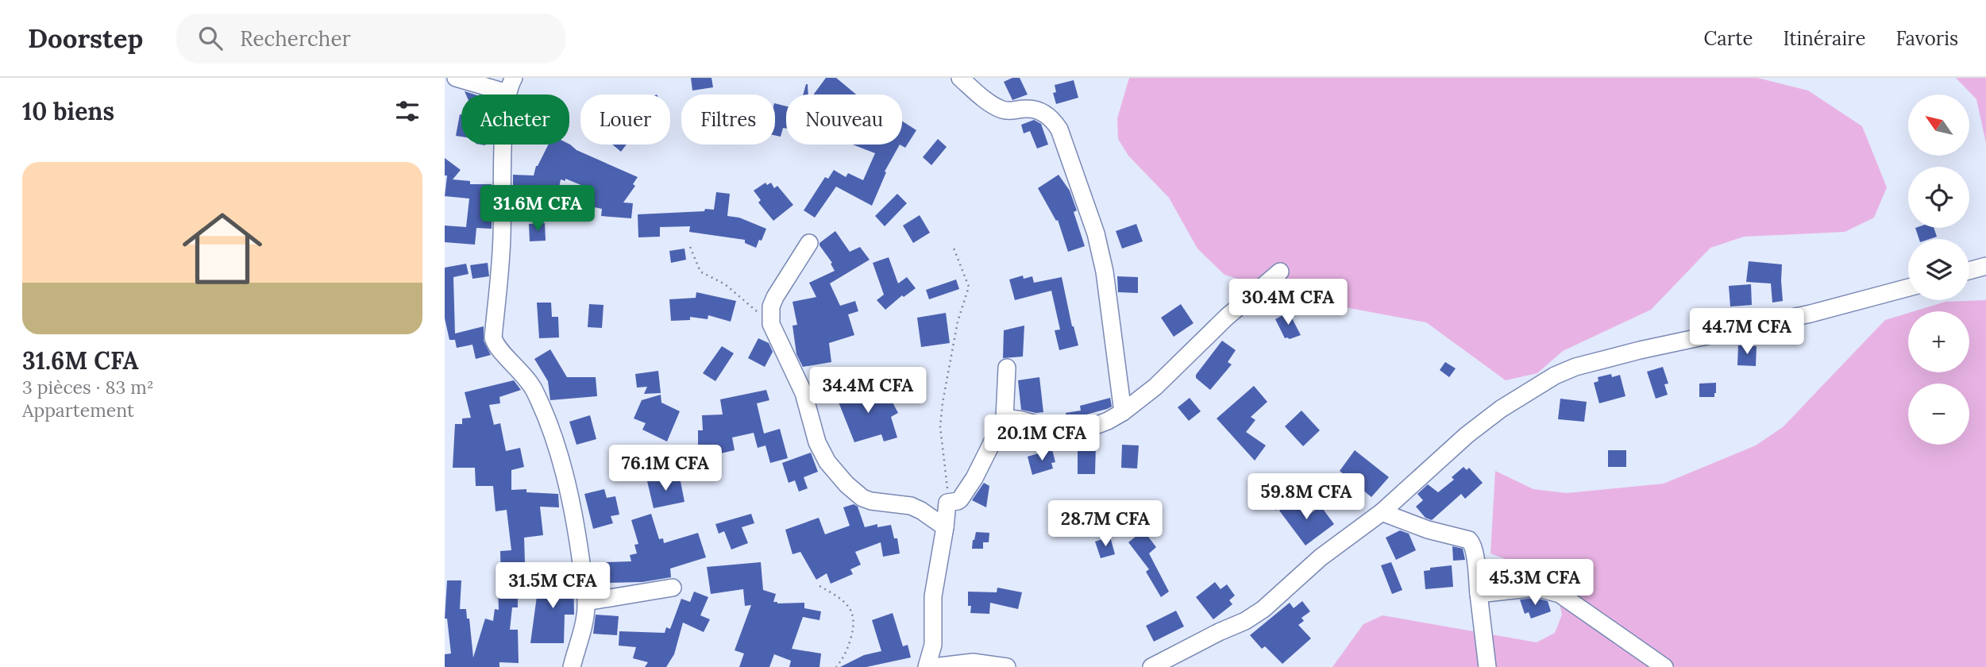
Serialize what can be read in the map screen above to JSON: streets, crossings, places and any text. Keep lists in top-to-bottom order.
{
  "north": "top left",
  "page": {
    "header": "Doorstep",
    "search": "Rechercher",
    "nav": ["Carte", "Itinéraire", "Favoris"],
    "heading": "10 biens",
    "map_buttons": ["+", "−"],
    "chip": [
      "Acheter",
      "Louer",
      "Filtres",
      "Nouveau"
    ],
    "list": [
      {
        "name": "31.6M CFA",
        "note": "3 pièces · 83 m² · Appartement"
      }
    ],
    "price": [
      "31.6M CFA",
      "30.4M CFA",
      "44.7M CFA",
      "34.4M CFA",
      "20.1M CFA",
      "76.1M CFA",
      "59.8M CFA",
      "28.7M CFA",
      "45.3M CFA",
      "31.5M CFA"
    ]
  }
}
